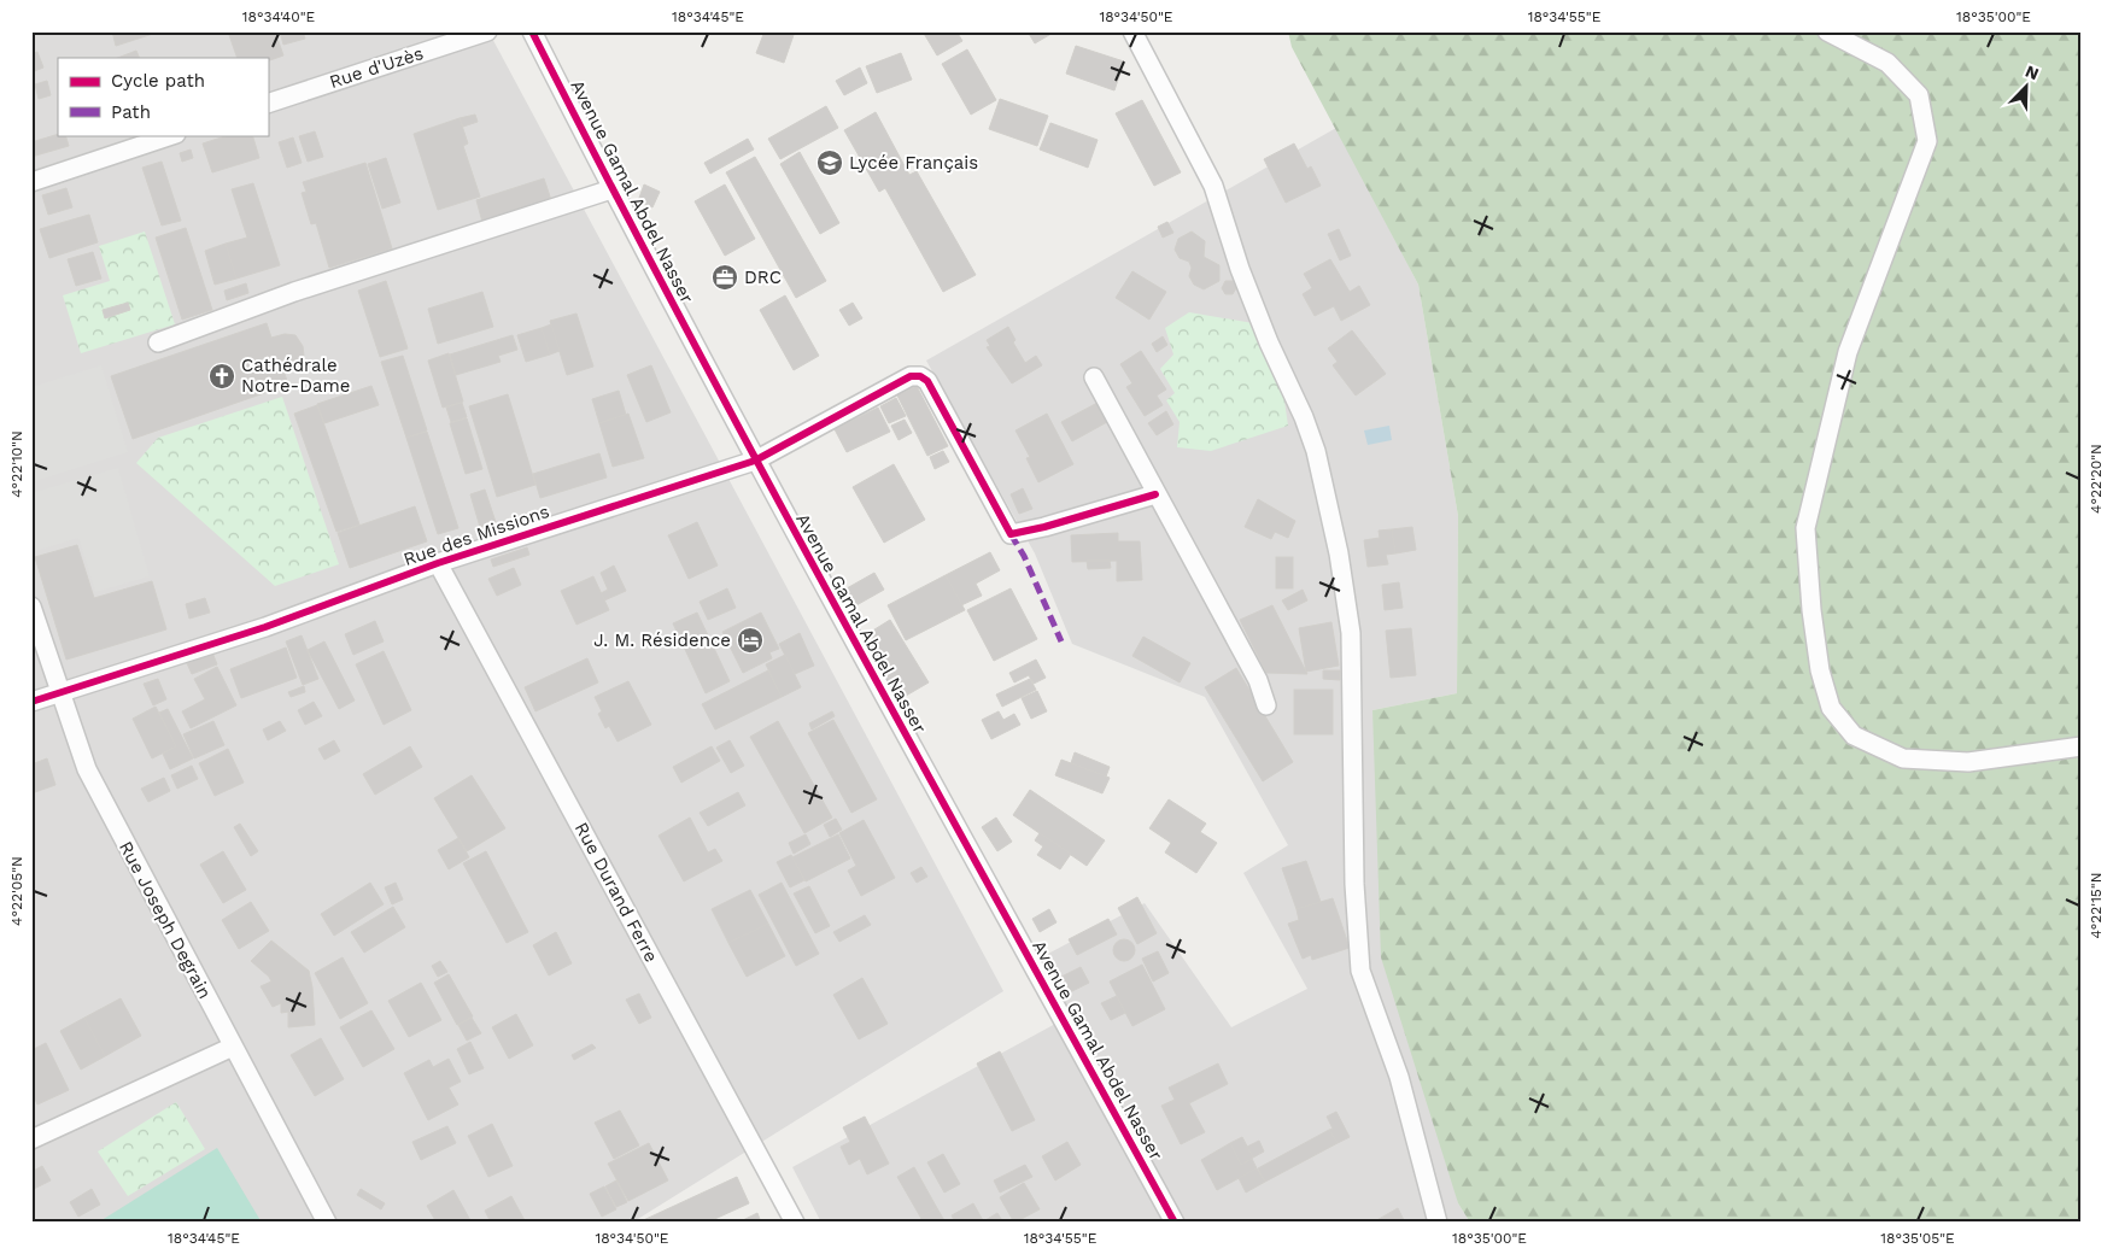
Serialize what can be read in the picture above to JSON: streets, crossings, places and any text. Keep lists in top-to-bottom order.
{
  "streets": {
    "street": [
      "Rue d'Uzès",
      "Avenue Gamal Abdel Nasser",
      "Rue des Missions",
      "Rue Durand Ferre",
      "Rue Joseph Degrain"
    ]
  },
  "crossings": [
    ["Avenue Gamal Abdel Nasser", "Rue des Missions"],
    ["Rue des Missions", "Rue Durand Ferre"],
    ["Rue des Missions", "Rue Joseph Degrain"]
  ],
  "places": {
    "school or university": ["Lycée Français"],
    "office": ["DRC"],
    "church": ["Cathédrale Notre-Dame"],
    "hotel": ["J. M. Résidence"]
  },
  "legend": ["Cycle path", "Path"],
  "north": "top right",
  "coordinates": [
    "18°34'40\"E",
    "18°34'45\"E",
    "18°34'50\"E",
    "18°34'55\"E",
    "18°35'00\"E",
    "4°22'10\"N",
    "4°22'20\"N",
    "4°22'05\"N",
    "4°22'15\"N",
    "18°35'05\"E"
  ]
}
